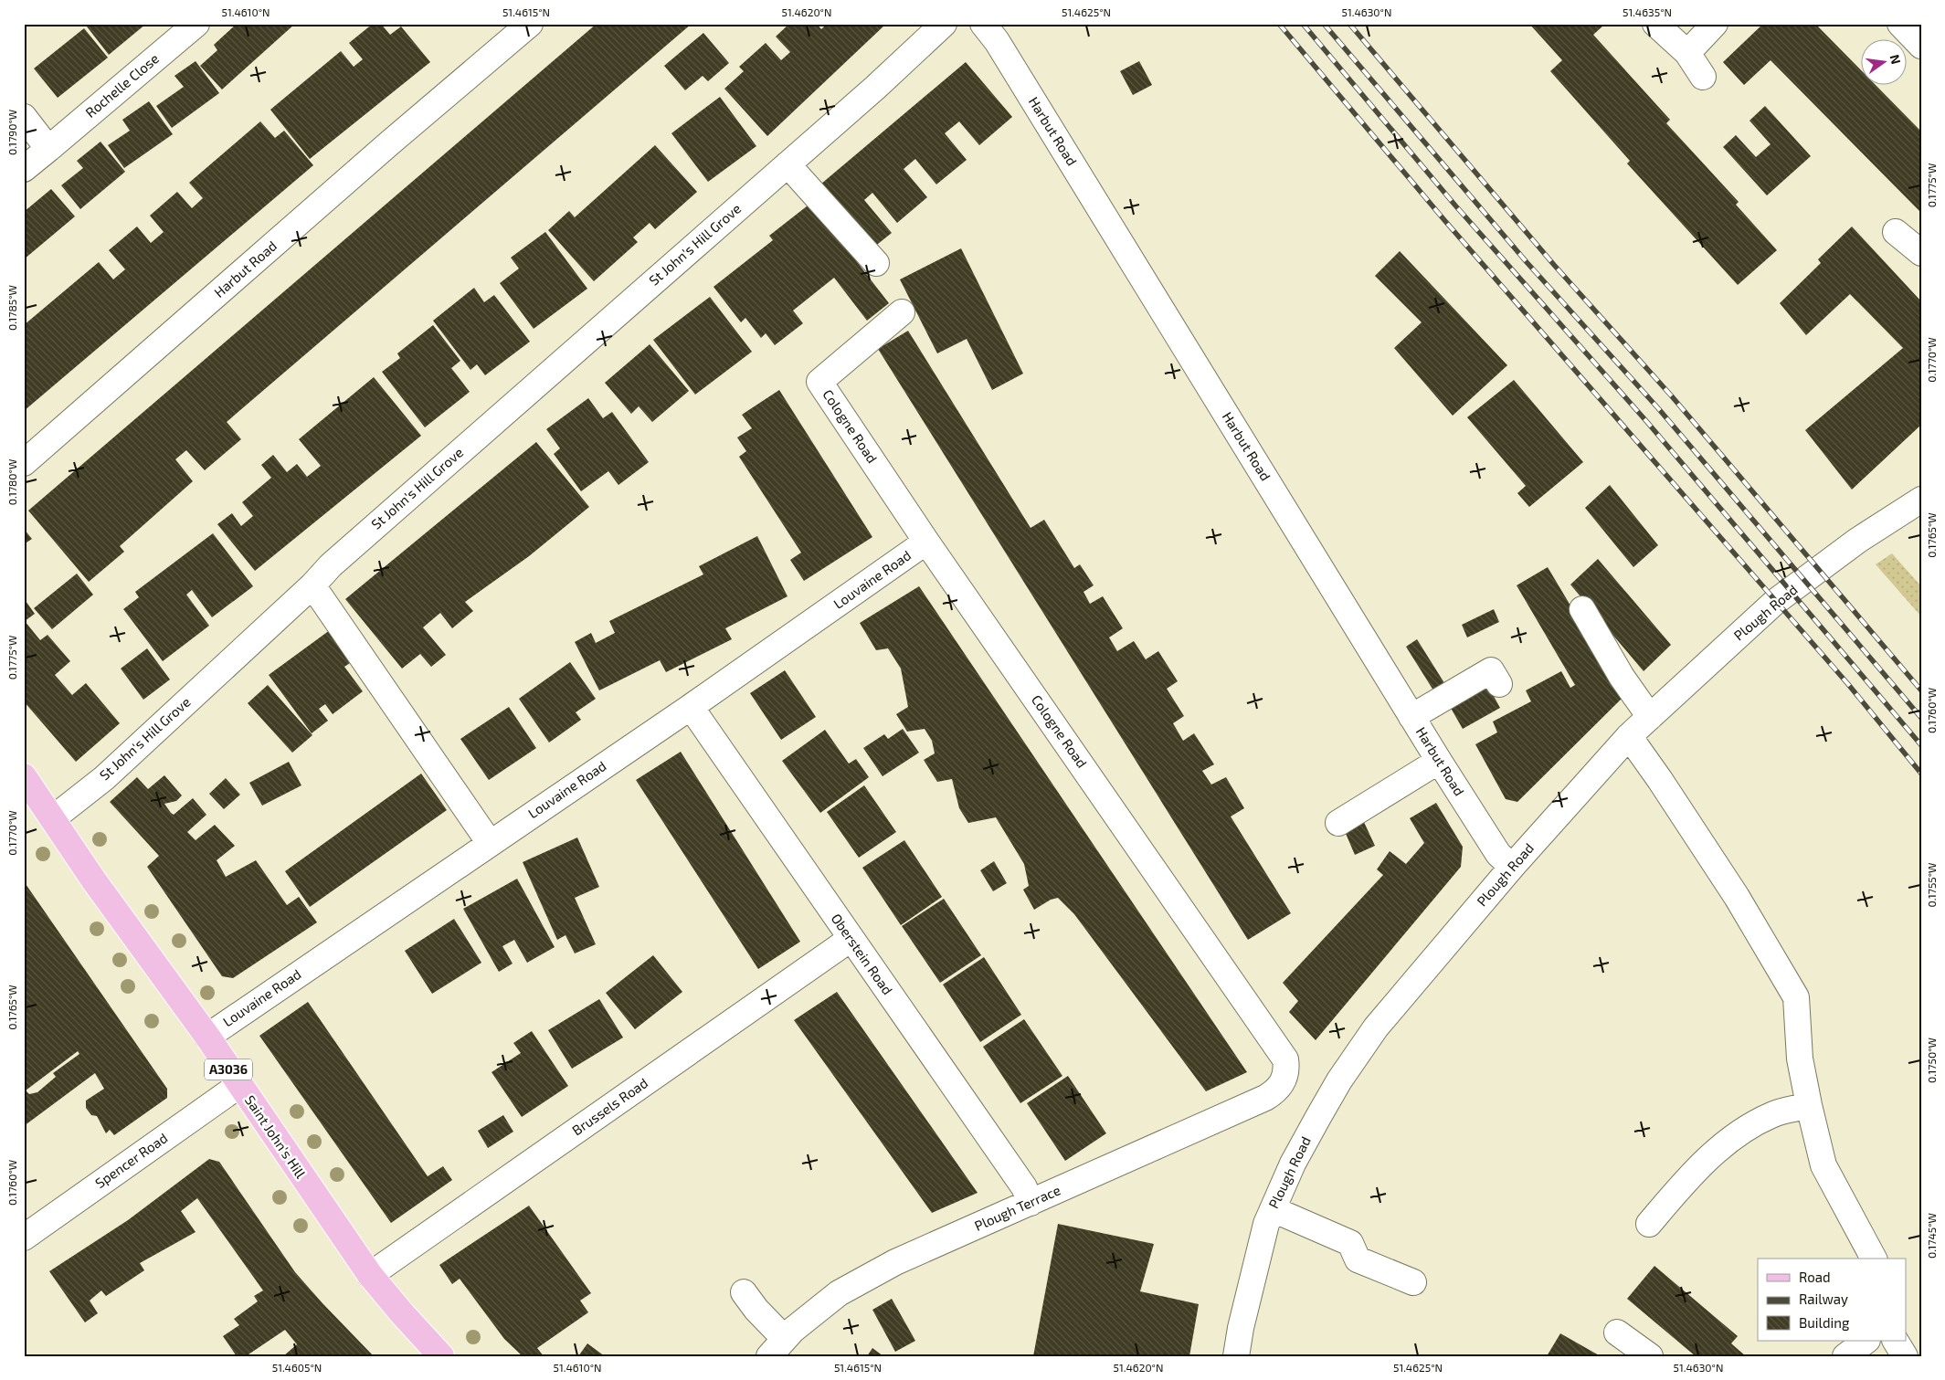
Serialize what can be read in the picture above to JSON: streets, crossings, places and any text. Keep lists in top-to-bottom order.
{
  "streets": {
    "main road": ["A3036", "Saint John's Hill"],
    "street": [
      "Rochelle Close",
      "Harbut Road",
      "St John's Hill Grove",
      "Cologne Road",
      "Louvaine Road",
      "Plough Road",
      "Oberstein Road",
      "Brussels Road",
      "Spencer Road",
      "Plough Terrace"
    ]
  },
  "crossings": [
    ["Harbut Road", "Plough Road"],
    ["St John's Hill Grove", "Saint John's Hill"],
    ["Cologne Road", "Louvaine Road"],
    ["Cologne Road", "Plough Terrace"],
    ["Louvaine Road", "Oberstein Road"],
    ["Louvaine Road", "Saint John's Hill"],
    ["Oberstein Road", "Brussels Road"],
    ["Oberstein Road", "Plough Terrace"],
    ["Brussels Road", "Saint John's Hill"],
    ["Saint John's Hill", "Spencer Road"]
  ],
  "legend": ["Road", "Railway", "Building"],
  "north": "right",
  "coordinates": [
    "51.4610°N",
    "51.4615°N",
    "51.4620°N",
    "51.4625°N",
    "51.4630°N",
    "51.4635°N",
    "0.1790°W",
    "0.1775°W",
    "0.1785°W",
    "0.1770°W",
    "0.1780°W",
    "0.1765°W",
    "0.1760°W",
    "0.1755°W",
    "0.1750°W",
    "0.1745°W",
    "51.4605°N"
  ]
}
